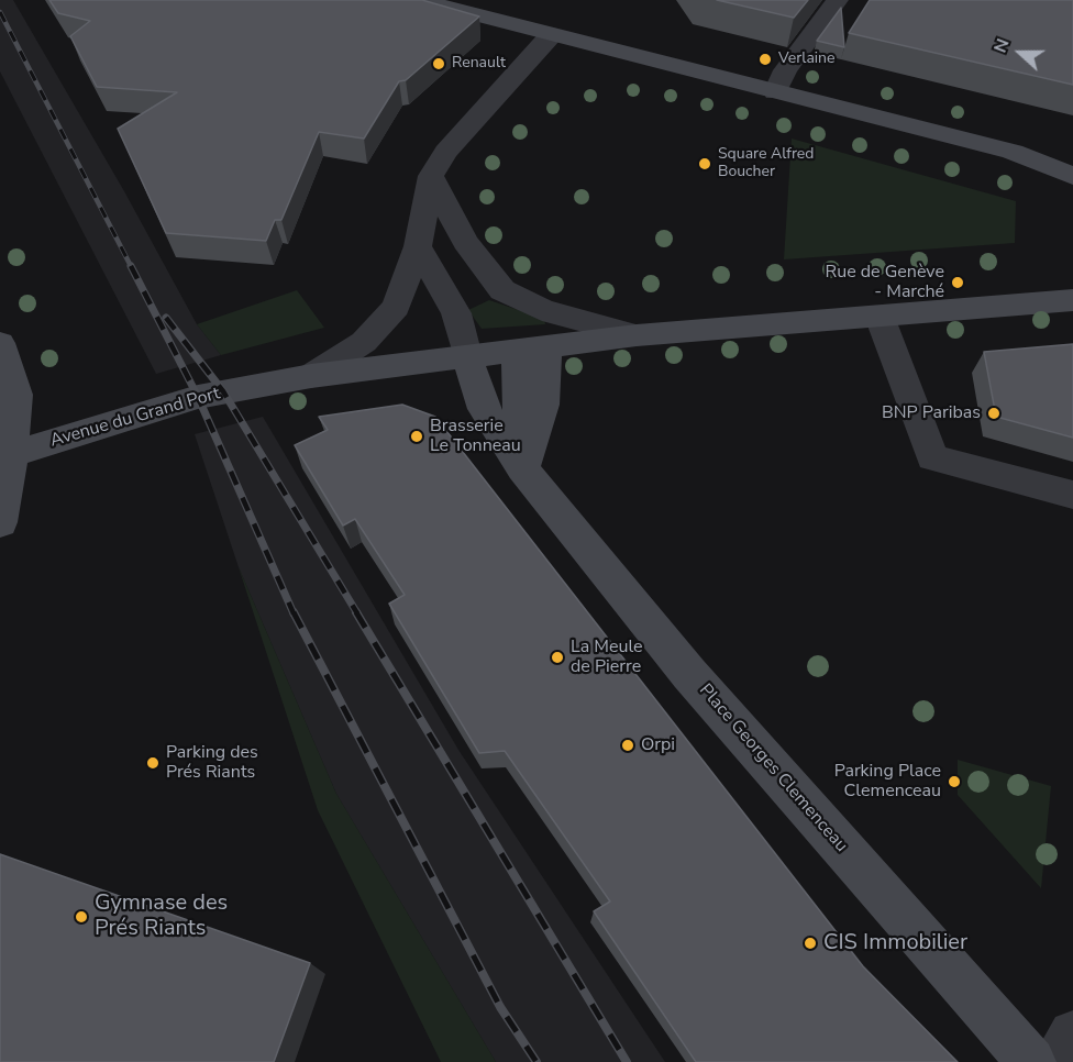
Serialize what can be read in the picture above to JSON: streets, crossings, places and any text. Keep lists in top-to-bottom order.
{
  "streets": {
    "street": ["Avenue du Grand Port", "Place Georges Clemenceau"]
  },
  "places": [
    "Verlaine",
    "Renault",
    "Square Alfred Boucher",
    "Rue de Genève - Marché",
    "BNP Paribas",
    "Brasserie Le Tonneau",
    "La Meule de Pierre",
    "Orpi",
    "Parking des Prés Riants",
    "Parking Place Clemenceau",
    "Gymnase des Prés Riants",
    "CIS Immobilier"
  ],
  "north": "left"
}
